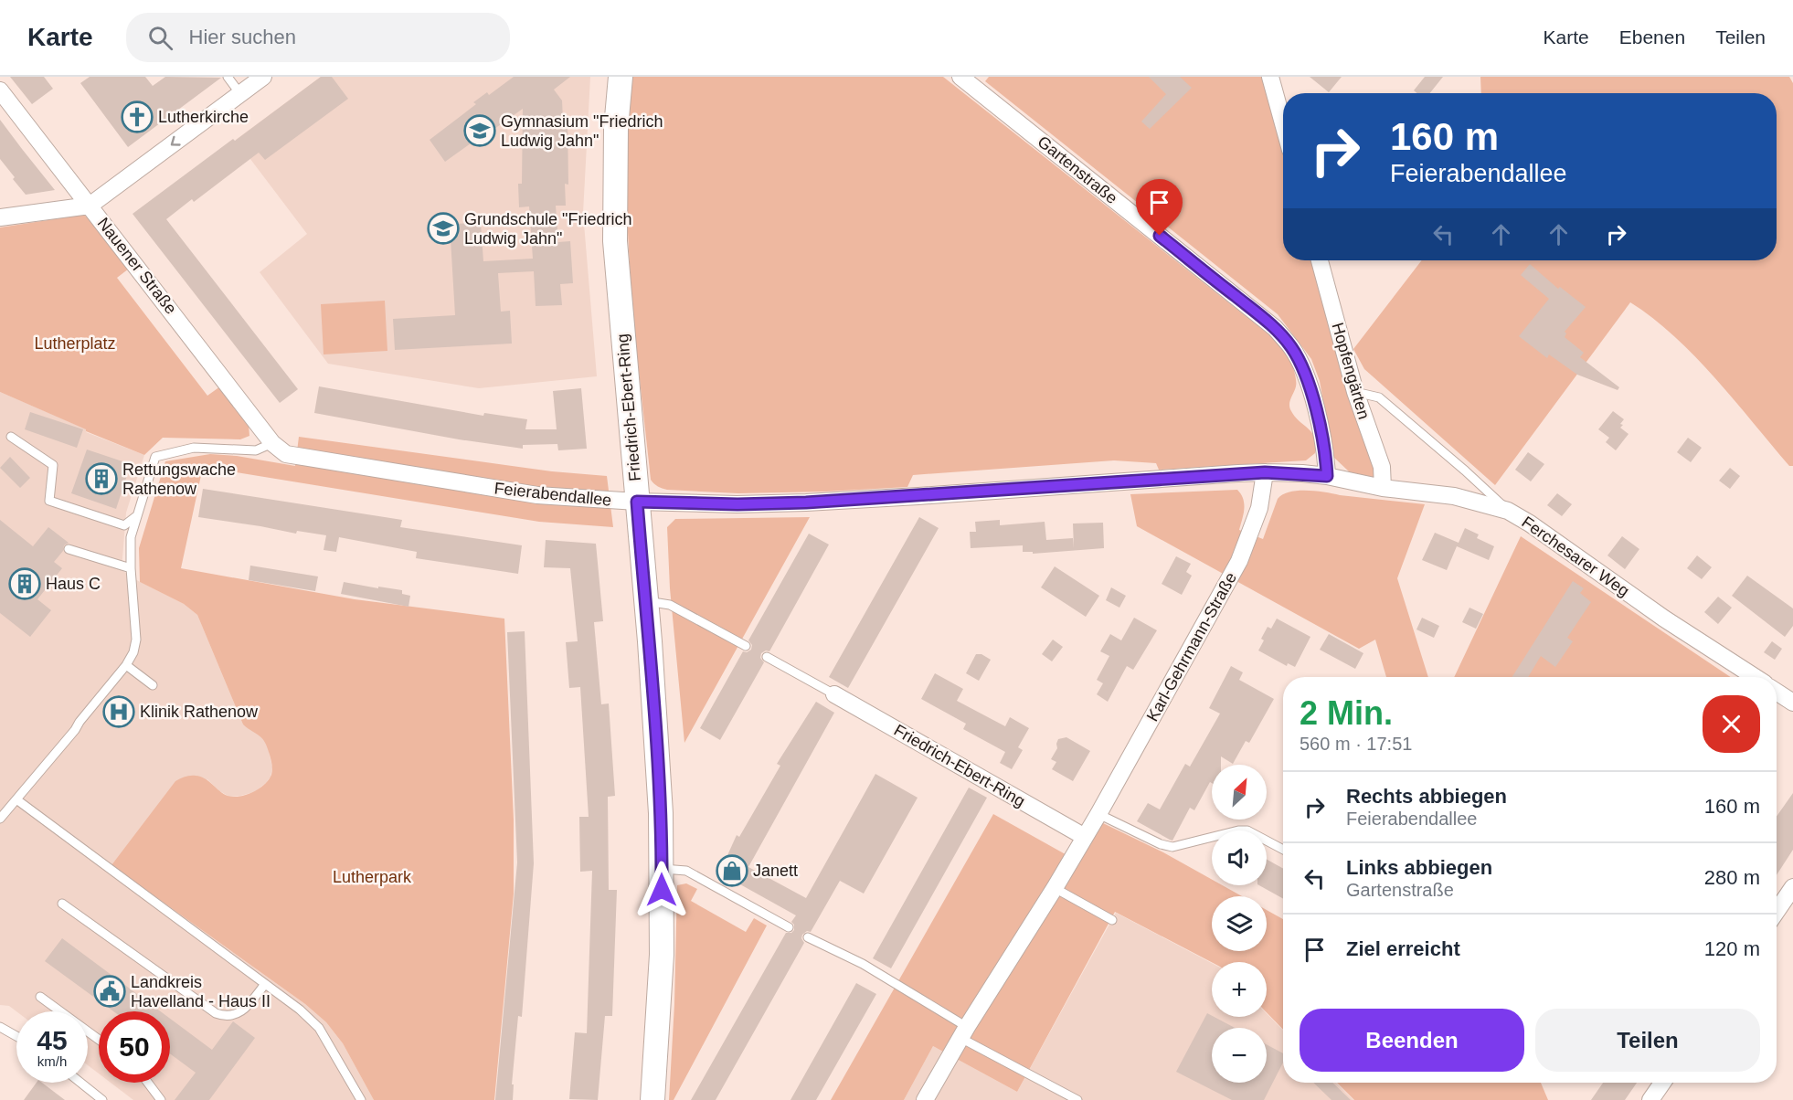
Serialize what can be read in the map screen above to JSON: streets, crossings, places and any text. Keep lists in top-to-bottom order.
{
  "streets": {
    "main road": ["Friedrich-Ebert-Ring"],
    "street": [
      "Gartenstraße",
      "Nauener Straße",
      "Hopfengärten",
      "Feierabendallee",
      "Ferchesarer Weg",
      "Karl-Gehrmann-Straße"
    ]
  },
  "crossings": [
    ["Gartenstraße", "Feierabendallee"],
    ["Nauener Straße", "Feierabendallee"],
    ["Hopfengärten", "Ferchesarer Weg"],
    ["Friedrich-Ebert-Ring", "Feierabendallee"],
    ["Friedrich-Ebert-Ring", "Karl-Gehrmann-Straße"],
    ["Feierabendallee", "Ferchesarer Weg"],
    ["Feierabendallee", "Karl-Gehrmann-Straße"]
  ],
  "parks": ["Lutherplatz", "Lutherpark"],
  "places": {
    "church": ["Lutherkirche"],
    "school or university": ["Gymnasium \"Friedrich Ludwig Jahn\"", "Grundschule \"Friedrich Ludwig Jahn\""],
    "building": ["Rettungswache Rathenow", "Haus C"],
    "hospital": ["Klinik Rathenow"],
    "shop": ["Janett"],
    "public building": ["Landkreis Havelland - Haus II"]
  },
  "north": "top right",
  "page": {
    "header": "Karte",
    "search": "Hier suchen",
    "nav": ["Karte", "Ebenen", "Teilen"],
    "turn": ["160 m", "Feierabendallee"],
    "heading": ["2 Min.", "560 m · 17:51"],
    "map_buttons": ["+", "−"],
    "list": [
      {
        "name": "Rechts abbiegen",
        "note": "Feierabendallee",
        "value": "160 m"
      },
      {
        "name": "Links abbiegen",
        "note": "Gartenstraße",
        "value": "280 m"
      },
      {
        "name": "Ziel erreicht",
        "value": "120 m"
      }
    ],
    "buttons": ["Beenden", "Teilen"],
    "speed": "45 km/h",
    "limit": "50"
  }
}
